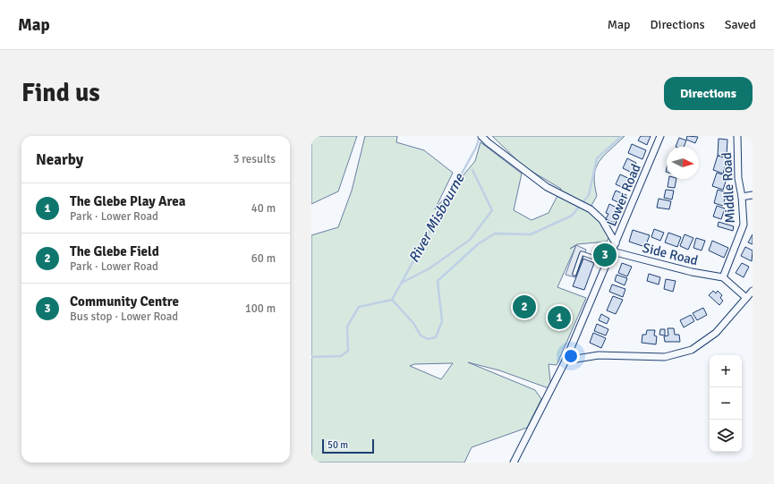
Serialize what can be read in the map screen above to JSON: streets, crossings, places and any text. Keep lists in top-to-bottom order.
{
  "streets": {
    "street": ["Middle Road", "Lower Road", "Side Road"]
  },
  "crossings": [
    ["Middle Road", "Side Road"],
    ["Lower Road", "Side Road"]
  ],
  "water": ["River Misbourne"],
  "scale_bar": "50 m",
  "north": "right",
  "page": {
    "header": "Map",
    "nav": ["Map", "Directions", "Saved"],
    "buttons": "Directions",
    "title": "Find us",
    "heading": ["Nearby", "3 results"],
    "list": [
      {
        "mark": "1",
        "name": "The Glebe Play Area",
        "note": "Park · Lower Road",
        "value": "40 m"
      },
      {
        "mark": "2",
        "name": "The Glebe Field",
        "note": "Park · Lower Road",
        "value": "60 m"
      },
      {
        "mark": "3",
        "name": "Community Centre",
        "note": "Bus stop · Lower Road",
        "value": "100 m"
      }
    ],
    "pins": ["3", "2", "1"],
    "map_buttons": ["+", "−"],
    "scale": "50 m"
  }
}
